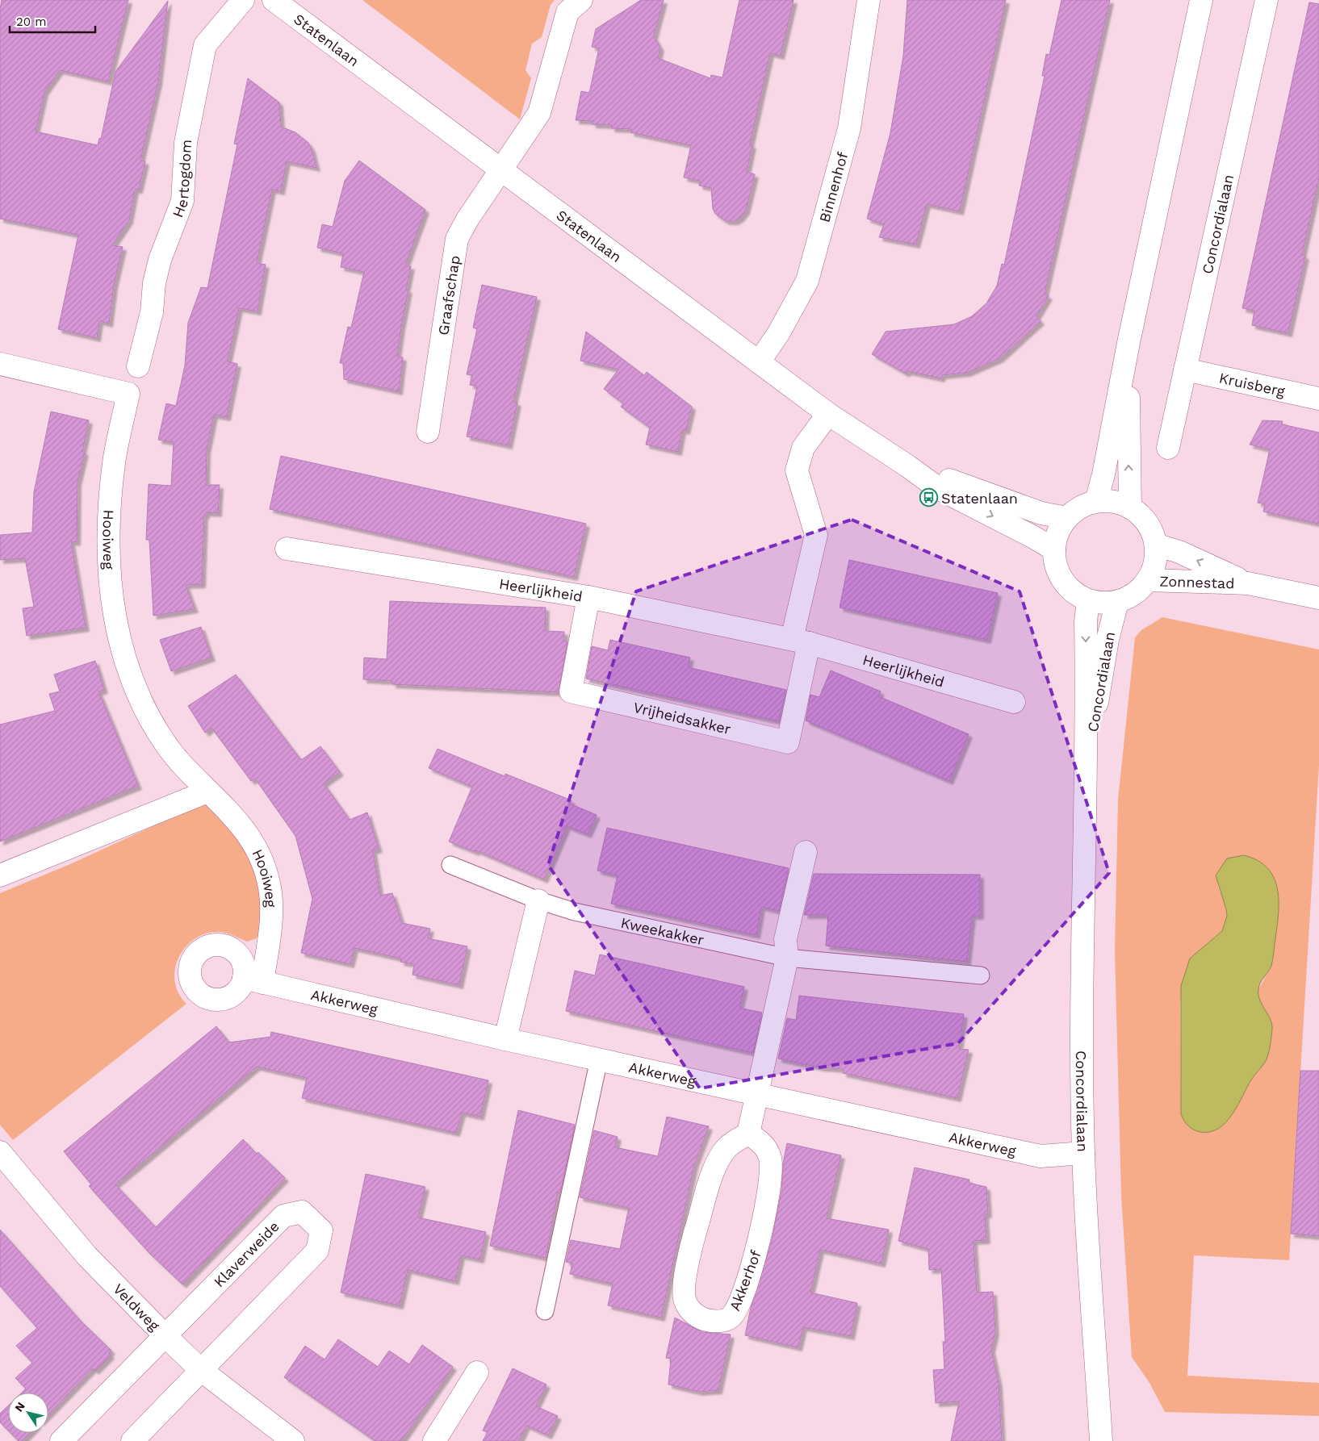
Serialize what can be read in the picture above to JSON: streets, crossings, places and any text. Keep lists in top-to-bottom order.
{
  "streets": {
    "street": [
      "Statenlaan",
      "Hertogdom",
      "Binnenhof",
      "Concordialaan",
      "Graafschap",
      "Kruisberg",
      "Hooiweg",
      "Zonnestad",
      "Heerlijkheid",
      "Vrijheidsakker",
      "Akkerweg",
      "Klaverweide",
      "Akkerhof",
      "Veldweg"
    ],
    "lane": ["Kweekakker"]
  },
  "crossings": [
    ["Statenlaan", "Binnenhof"],
    ["Statenlaan", "Concordialaan"],
    ["Statenlaan", "Graafschap"],
    ["Statenlaan", "Zonnestad"],
    ["Concordialaan", "Kruisberg"],
    ["Concordialaan", "Zonnestad"],
    ["Concordialaan", "Akkerweg"],
    ["Hooiweg", "Akkerweg"],
    ["Heerlijkheid", "Vrijheidsakker"],
    ["Klaverweide", "Veldweg"]
  ],
  "places": {
    "bus stop": ["Statenlaan"]
  },
  "scale_bar": "20 m",
  "north": "top left"
}
